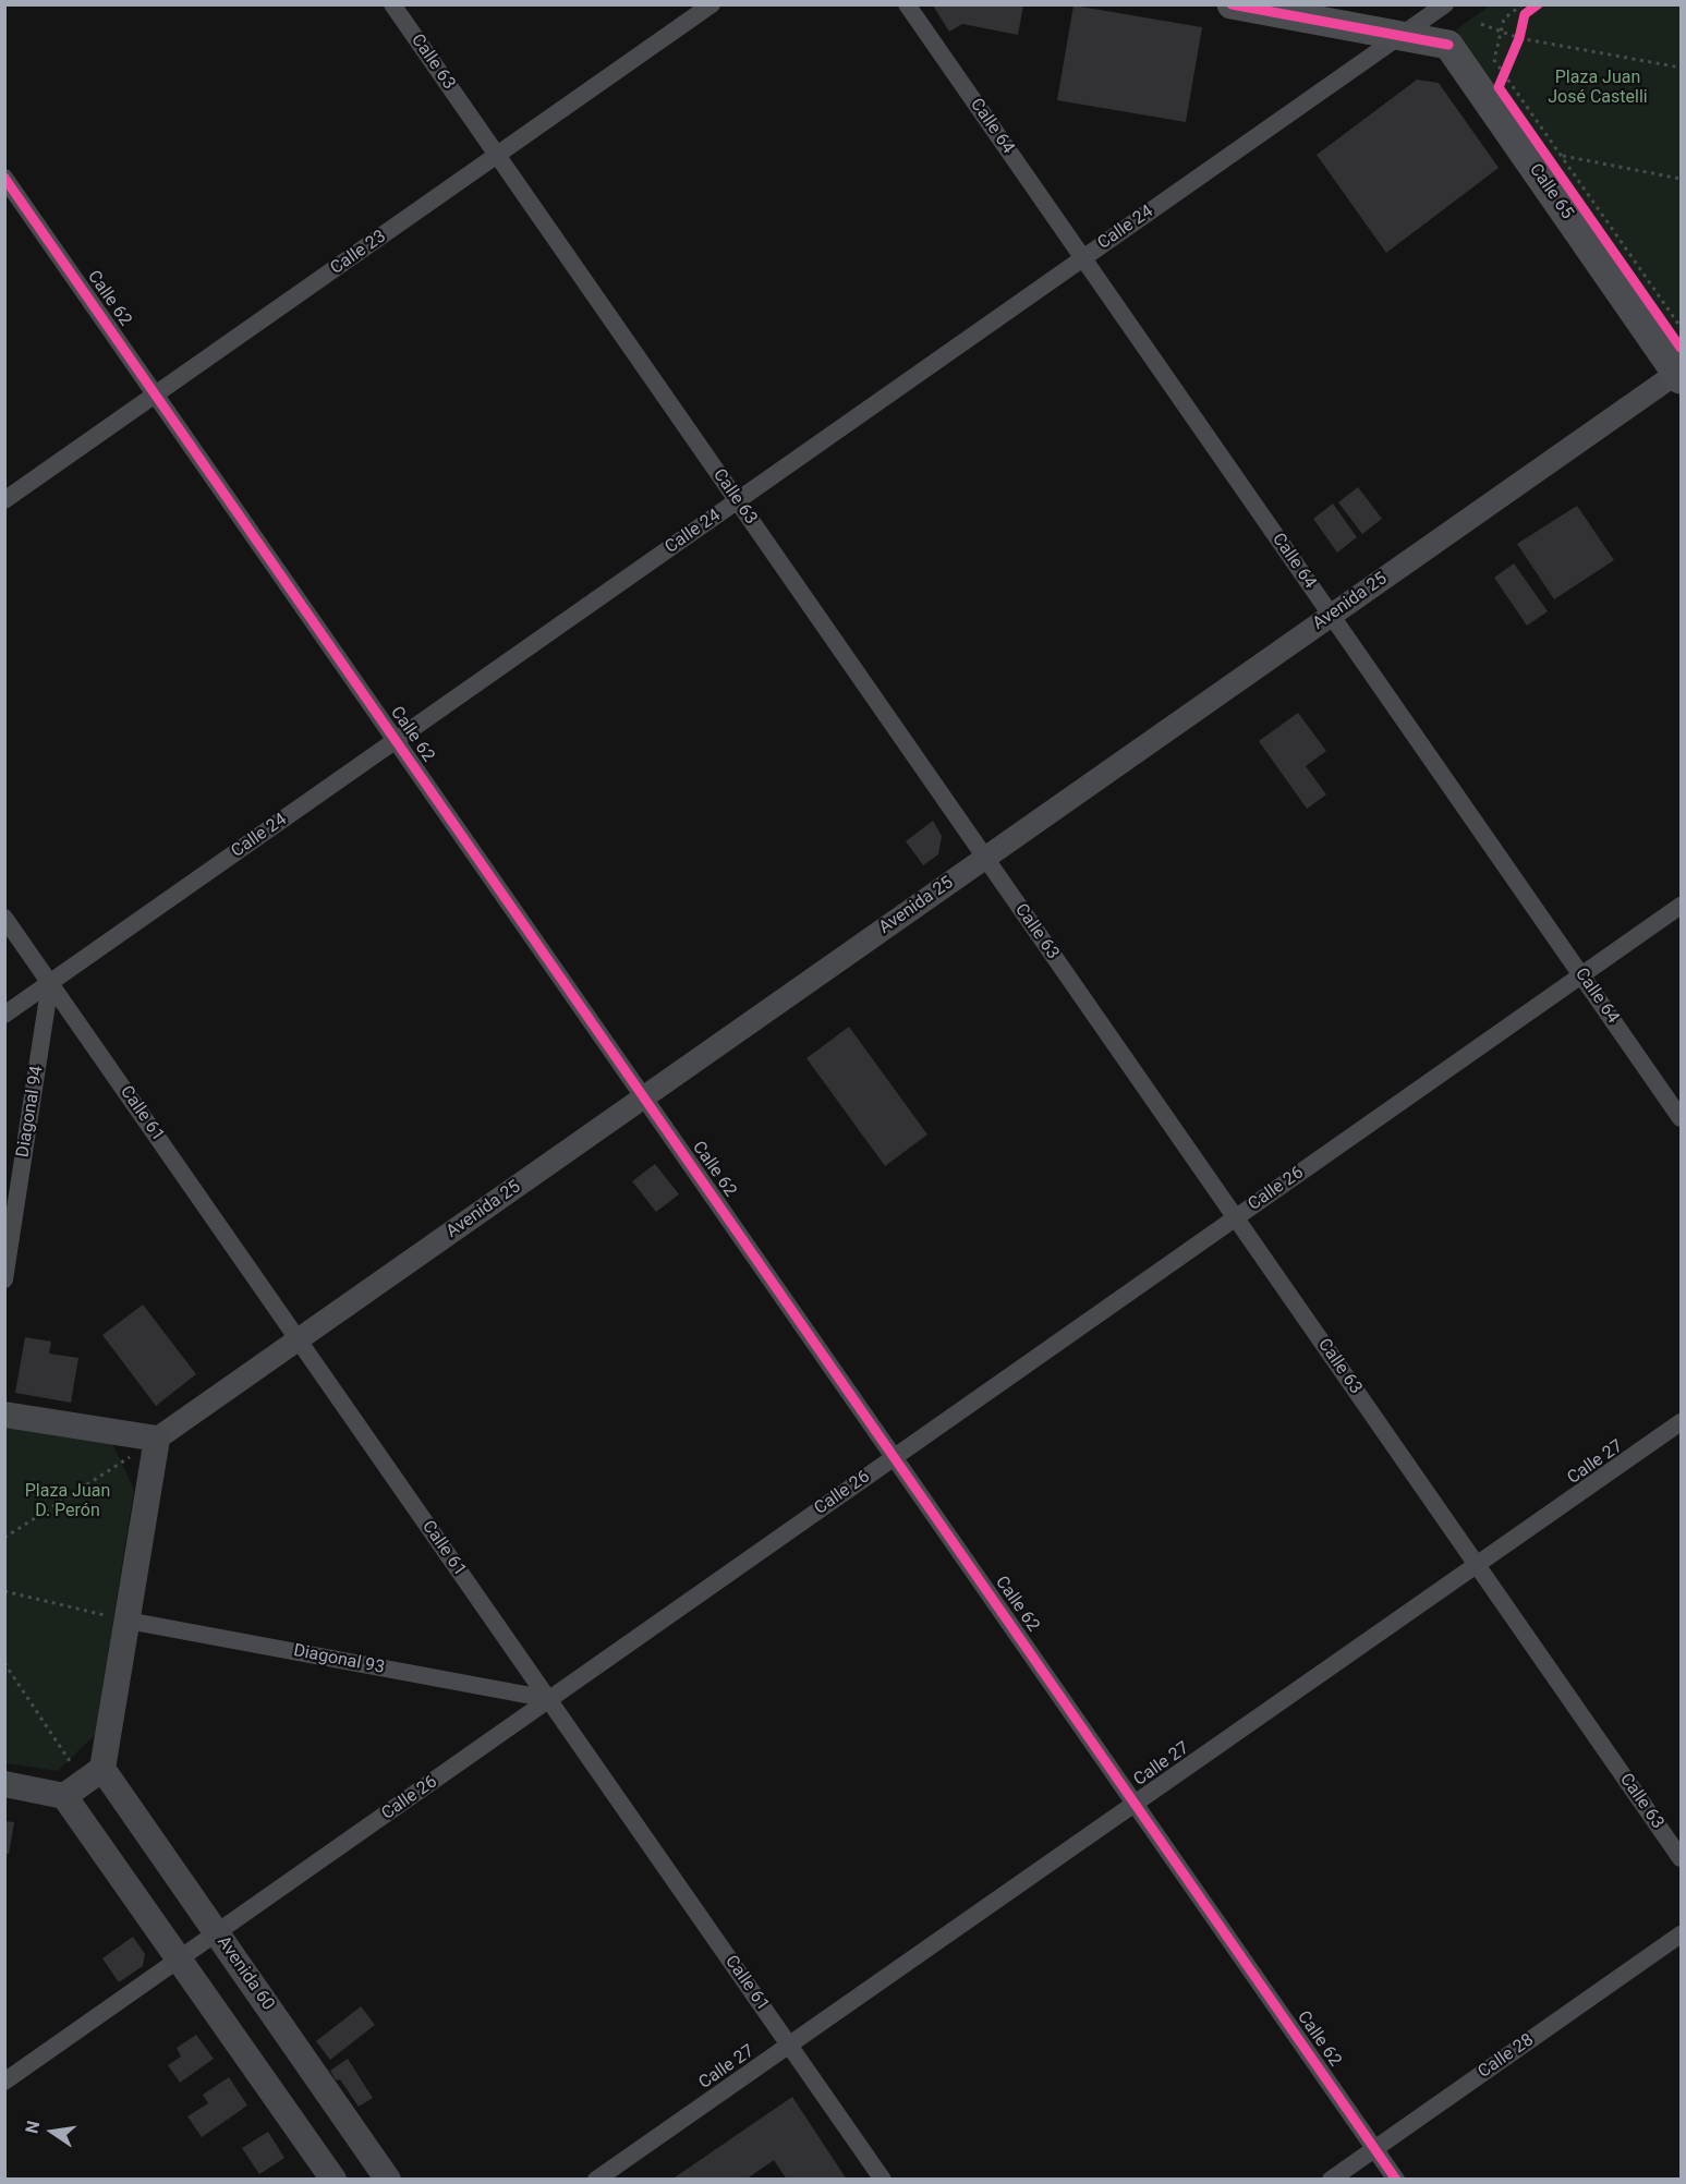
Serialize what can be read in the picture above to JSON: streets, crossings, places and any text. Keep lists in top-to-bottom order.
{
  "streets": {
    "main road": ["Calle 65", "Avenida 60"],
    "street": [
      "Calle 63",
      "Calle 64",
      "Calle 24",
      "Calle 23",
      "Calle 62",
      "Avenida 25",
      "Diagonal 94",
      "Calle 61",
      "Calle 26",
      "Calle 27",
      "Diagonal 93",
      "Calle 28"
    ]
  },
  "crossings": [
    ["Calle 63", "Calle 24"],
    ["Calle 63", "Calle 23"],
    ["Calle 63", "Avenida 25"],
    ["Calle 63", "Calle 26"],
    ["Calle 63", "Calle 27"],
    ["Calle 64", "Calle 24"],
    ["Calle 64", "Avenida 25"],
    ["Calle 64", "Calle 26"],
    ["Calle 65", "Calle 24"],
    ["Calle 65", "Avenida 25"],
    ["Calle 24", "Calle 62"],
    ["Calle 24", "Diagonal 94"],
    ["Calle 24", "Calle 61"],
    ["Calle 23", "Calle 62"],
    ["Calle 62", "Avenida 25"],
    ["Calle 62", "Calle 26"],
    ["Calle 62", "Calle 27"],
    ["Calle 62", "Calle 28"],
    ["Avenida 25", "Calle 61"],
    ["Diagonal 94", "Calle 61"],
    ["Calle 61", "Calle 26"],
    ["Calle 61", "Calle 27"],
    ["Calle 61", "Diagonal 93"],
    ["Calle 26", "Diagonal 93"],
    ["Calle 26", "Avenida 60"]
  ],
  "parks": ["Plaza Juan José Castelli", "Plaza Juan D. Perón"],
  "north": "left"
}
